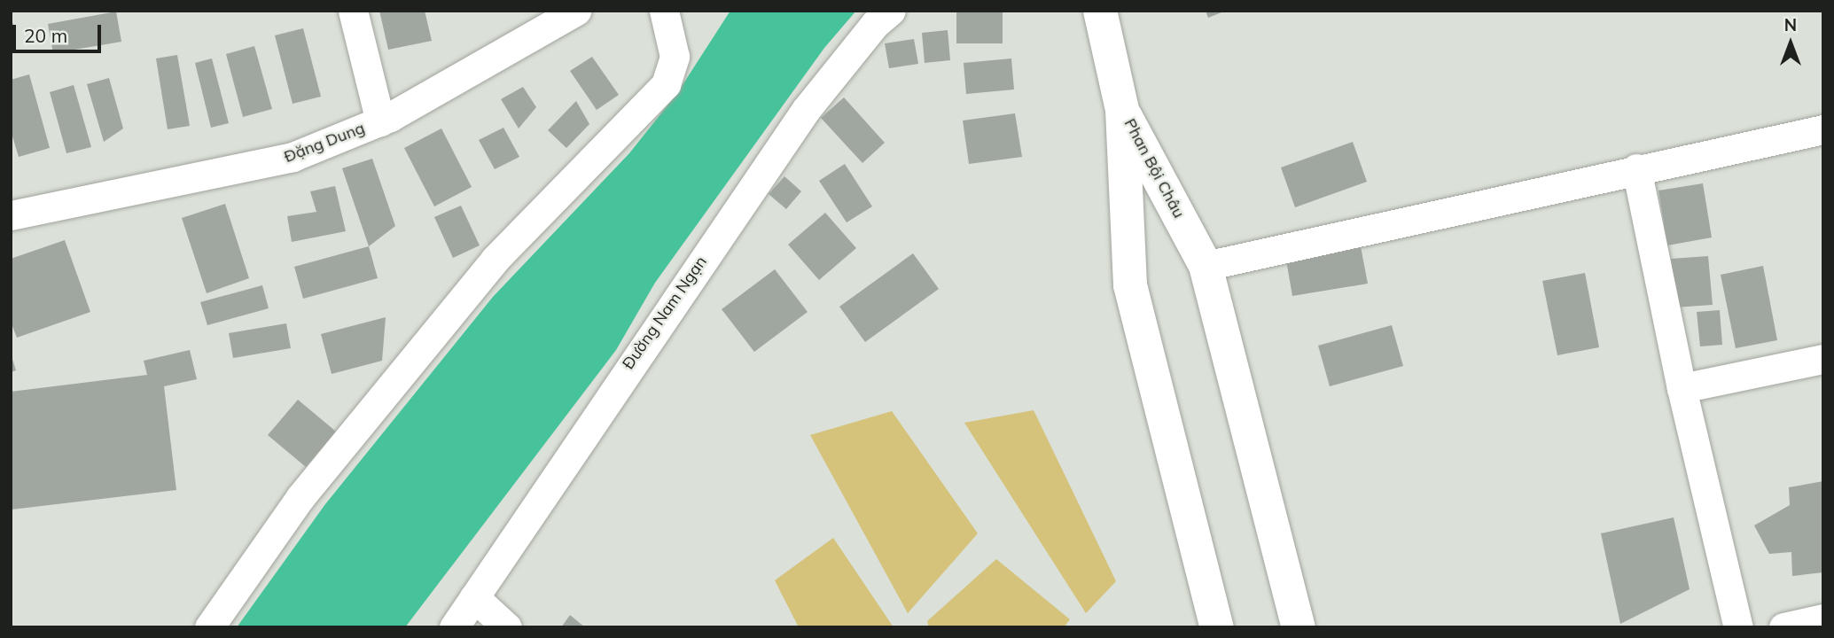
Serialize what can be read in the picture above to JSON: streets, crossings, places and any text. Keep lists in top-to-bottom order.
{
  "streets": {
    "street": ["Đặng Dung", "Phan Bội Châu", "Đường Nam Ngạn"]
  },
  "scale_bar": "20 m",
  "north": "top"
}
